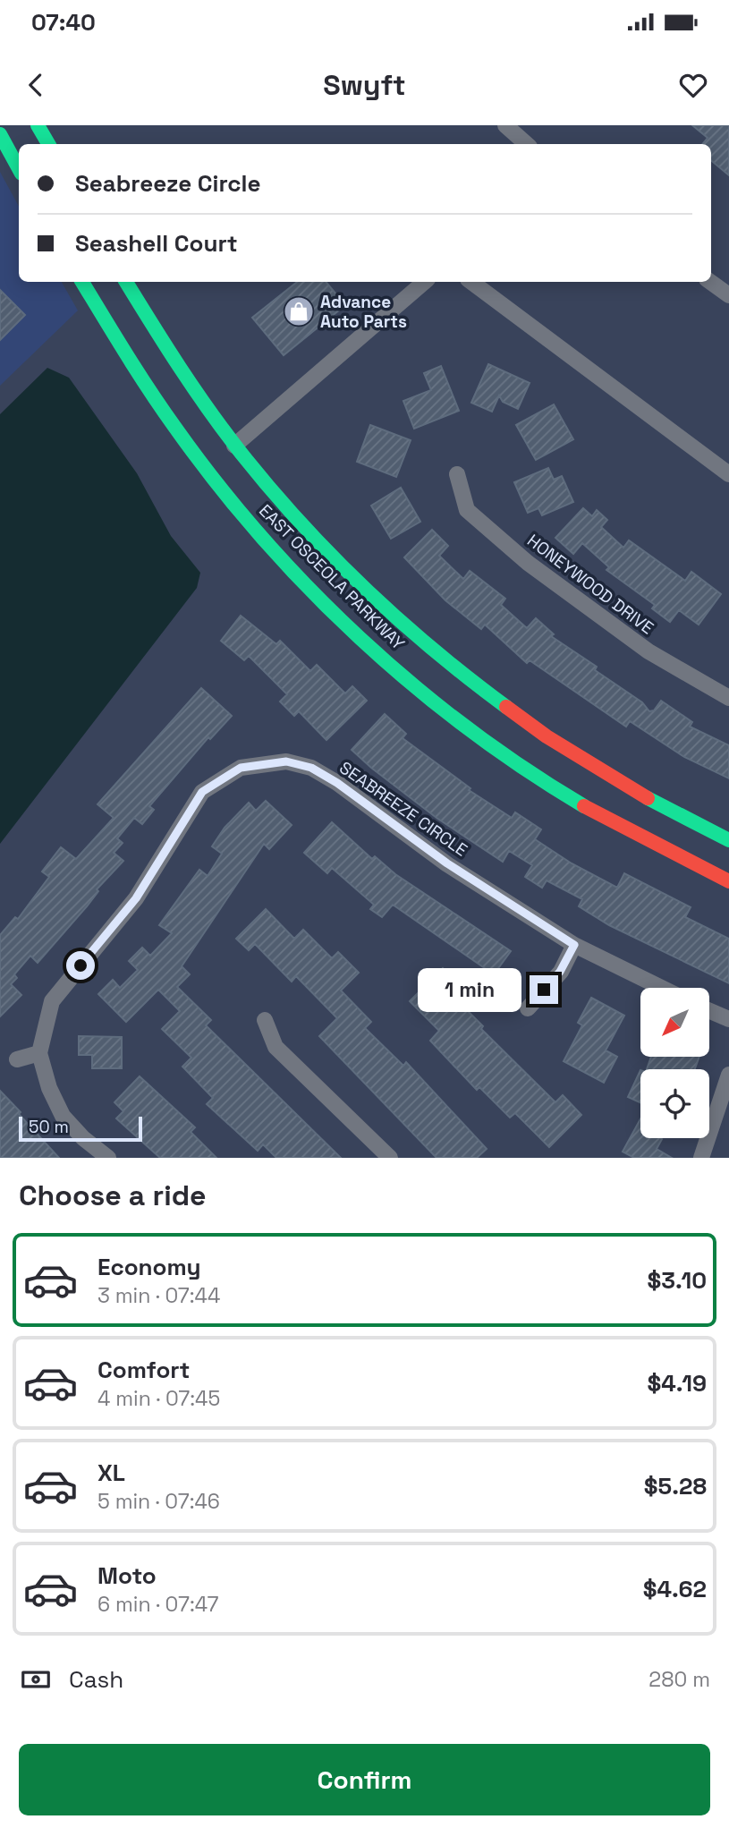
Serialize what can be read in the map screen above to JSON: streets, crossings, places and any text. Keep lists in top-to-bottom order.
{
  "streets": {
    "main road": ["EAST OSCEOLA PARKWAY"],
    "street": ["HONEYWOOD DRIVE", "SEABREEZE CIRCLE"]
  },
  "places": {
    "shop": ["Advance Auto Parts"]
  },
  "scale_bar": "50 m",
  "north": "bottom left",
  "page": {
    "status": "07:40",
    "header": "Swyft",
    "banner": ["Seabreeze Circle", "Seashell Court"],
    "bubble": "1 min",
    "scale": "50 m",
    "heading": "Choose a ride",
    "list": [
      {
        "name": "Economy",
        "note": "3 min · 07:44",
        "value": "$3.10"
      },
      {
        "name": "Comfort",
        "note": "4 min · 07:45",
        "value": "$4.19"
      },
      {
        "name": "XL",
        "note": "5 min · 07:46",
        "value": "$5.28"
      },
      {
        "name": "Moto",
        "note": "6 min · 07:47",
        "value": "$4.62"
      }
    ],
    "pay": ["Cash", "280 m"],
    "buttons": "Confirm"
  }
}
